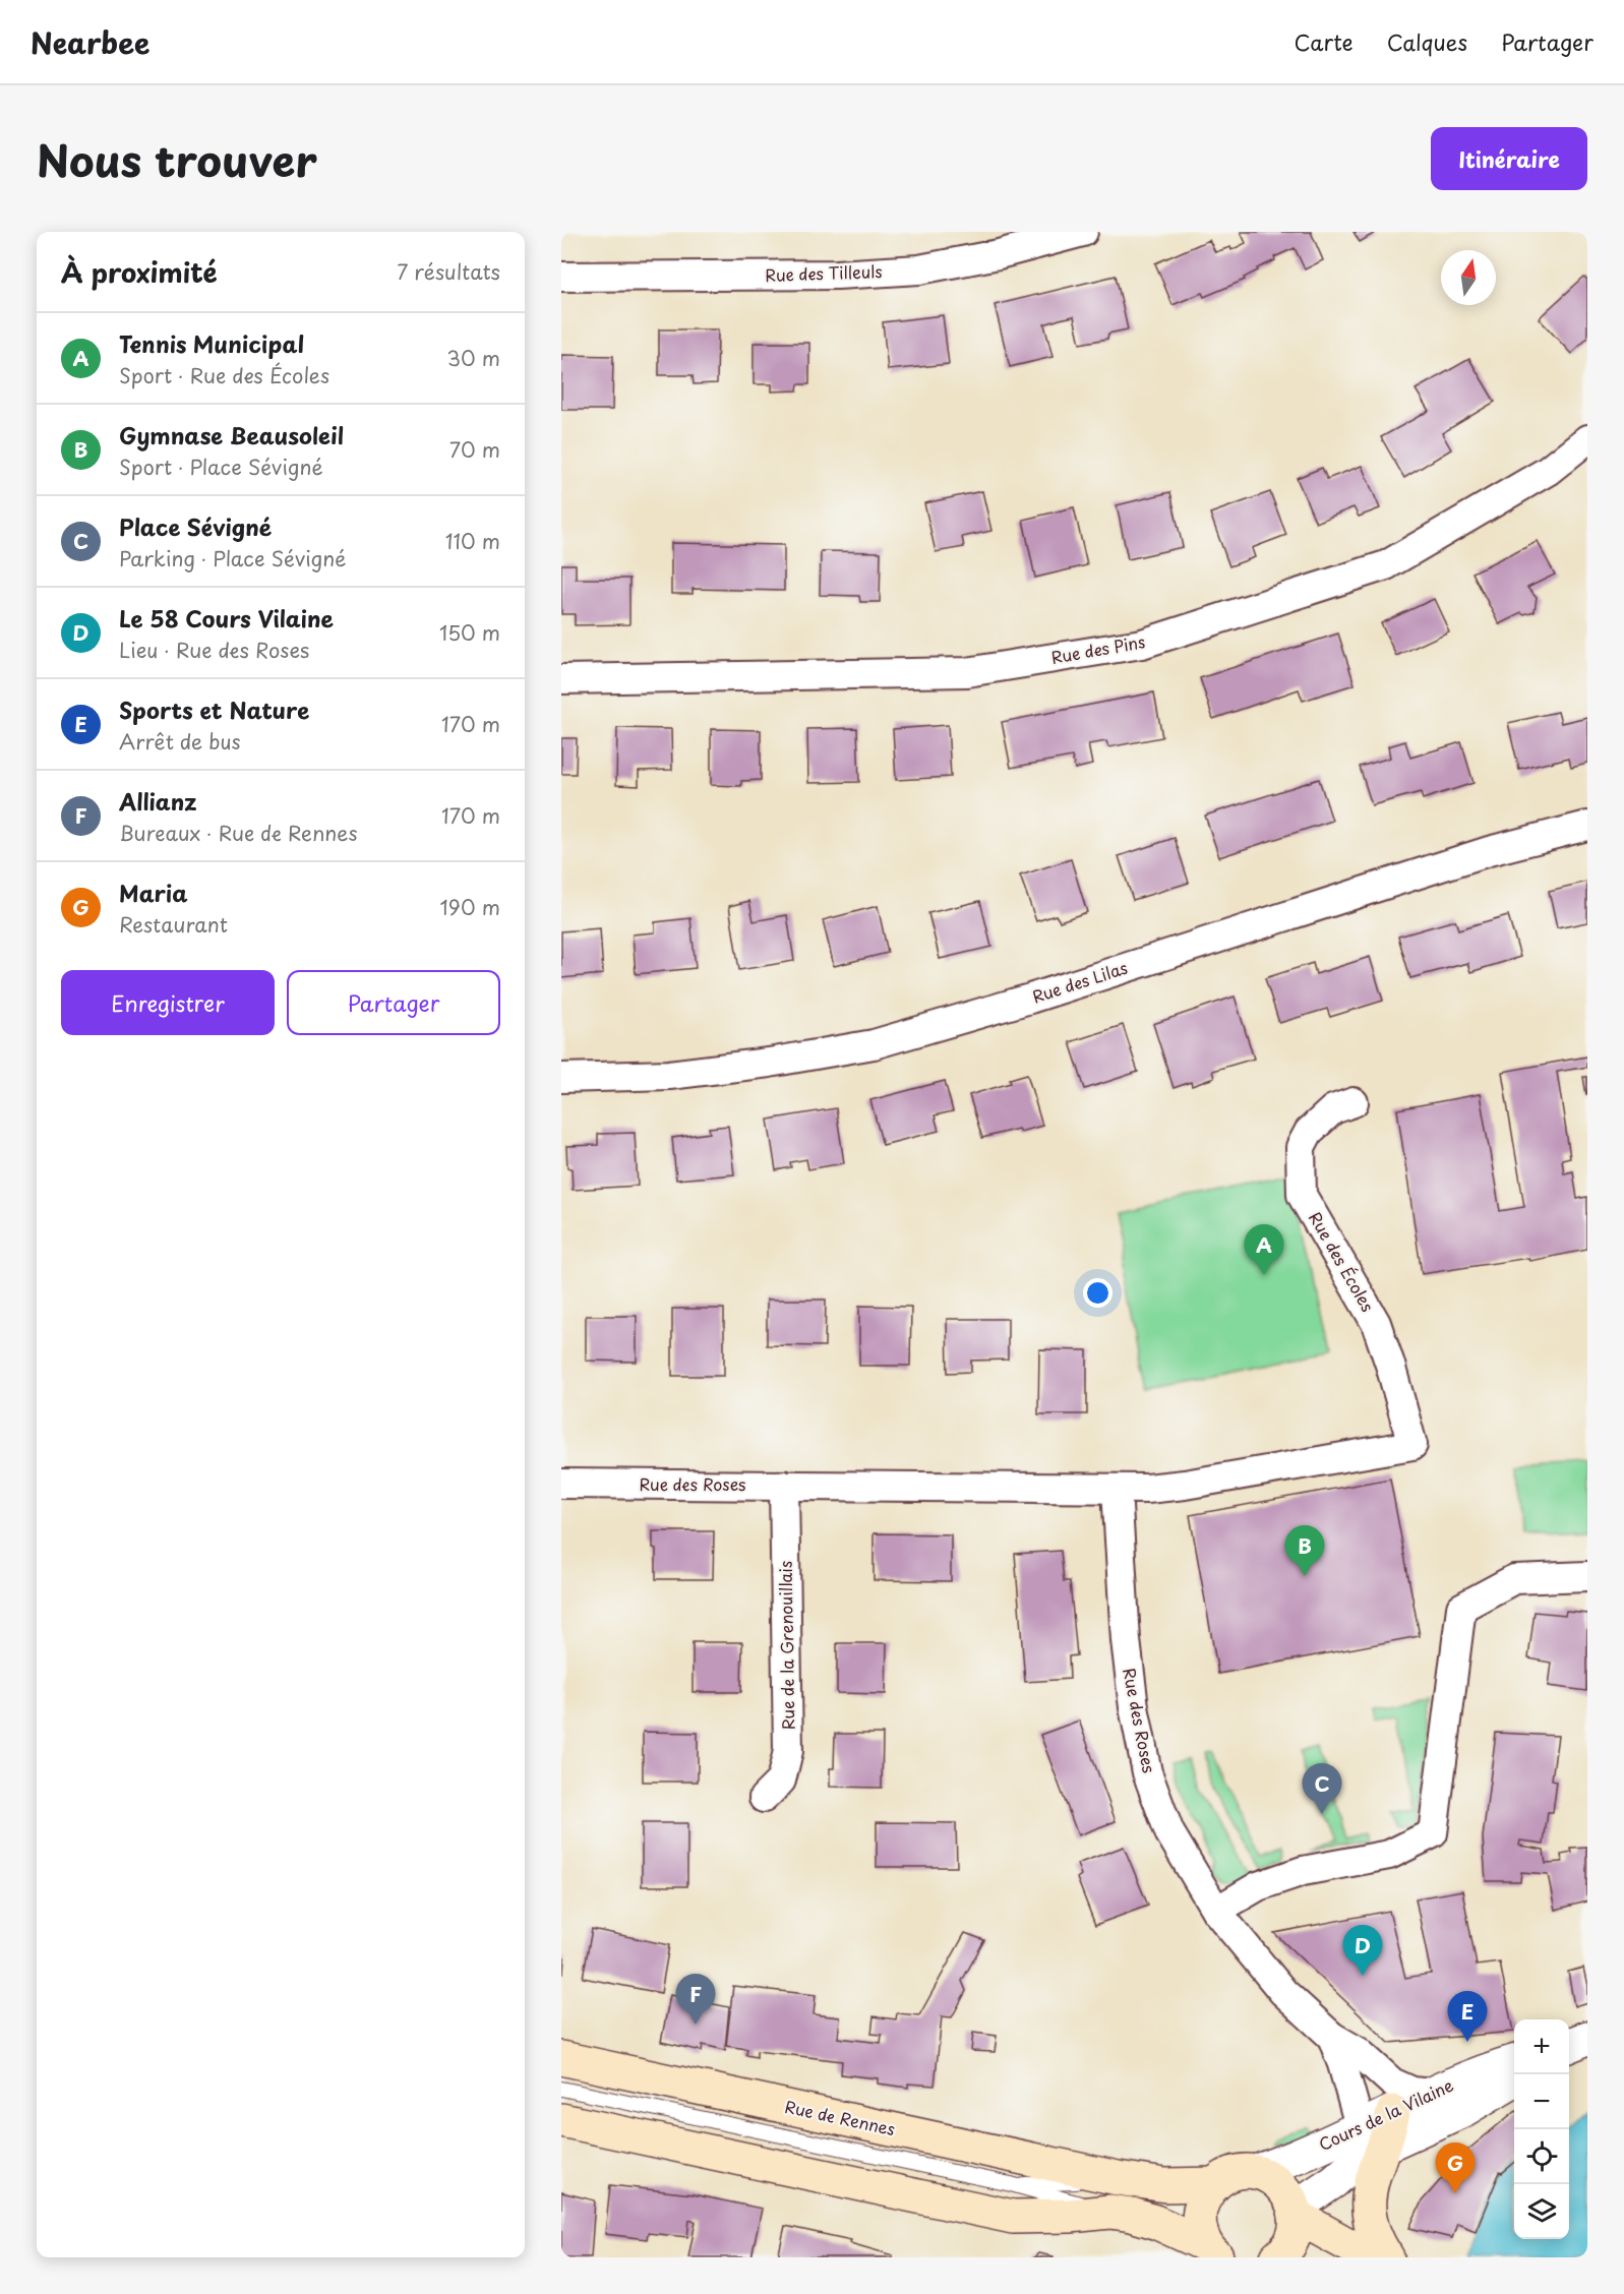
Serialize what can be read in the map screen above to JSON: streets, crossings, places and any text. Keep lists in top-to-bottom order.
{
  "streets": {
    "main road": ["Rue de Rennes"],
    "street": [
      "Rue des Tilleuls",
      "Rue des Pins",
      "Rue des Lilas",
      "Rue des Écoles",
      "Rue des Roses",
      "Rue de la Grenouillais",
      "Cours de la Vilaine"
    ]
  },
  "crossings": [
    ["Rue des Écoles", "Rue des Roses"],
    ["Rue des Roses", "Rue de la Grenouillais"],
    ["Rue des Roses", "Cours de la Vilaine"]
  ],
  "north": "top",
  "page": {
    "header": "Nearbee",
    "nav": ["Carte", "Calques", "Partager"],
    "title": "Nous trouver",
    "buttons": [
      "Itinéraire",
      ["Enregistrer", "Partager"]
    ],
    "heading": ["À proximité", "7 résultats"],
    "list": [
      {
        "mark": "A",
        "name": "Tennis Municipal",
        "note": "Sport · Rue des Écoles",
        "value": "30 m"
      },
      {
        "mark": "B",
        "name": "Gymnase Beausoleil",
        "note": "Sport · Place Sévigné",
        "value": "70 m"
      },
      {
        "mark": "C",
        "name": "Place Sévigné",
        "note": "Parking · Place Sévigné",
        "value": "110 m"
      },
      {
        "mark": "D",
        "name": "Le 58 Cours Vilaine",
        "note": "Lieu · Rue des Roses",
        "value": "150 m"
      },
      {
        "mark": "E",
        "name": "Sports et Nature",
        "note": "Arrêt de bus",
        "value": "170 m"
      },
      {
        "mark": "F",
        "name": "Allianz",
        "note": "Bureaux · Rue de Rennes",
        "value": "170 m"
      },
      {
        "mark": "G",
        "name": "Maria",
        "note": "Restaurant",
        "value": "190 m"
      }
    ],
    "pins": [
      "A",
      "B",
      "C",
      "D",
      "F",
      "E",
      "G"
    ],
    "map_buttons": ["+", "−"]
  }
}
